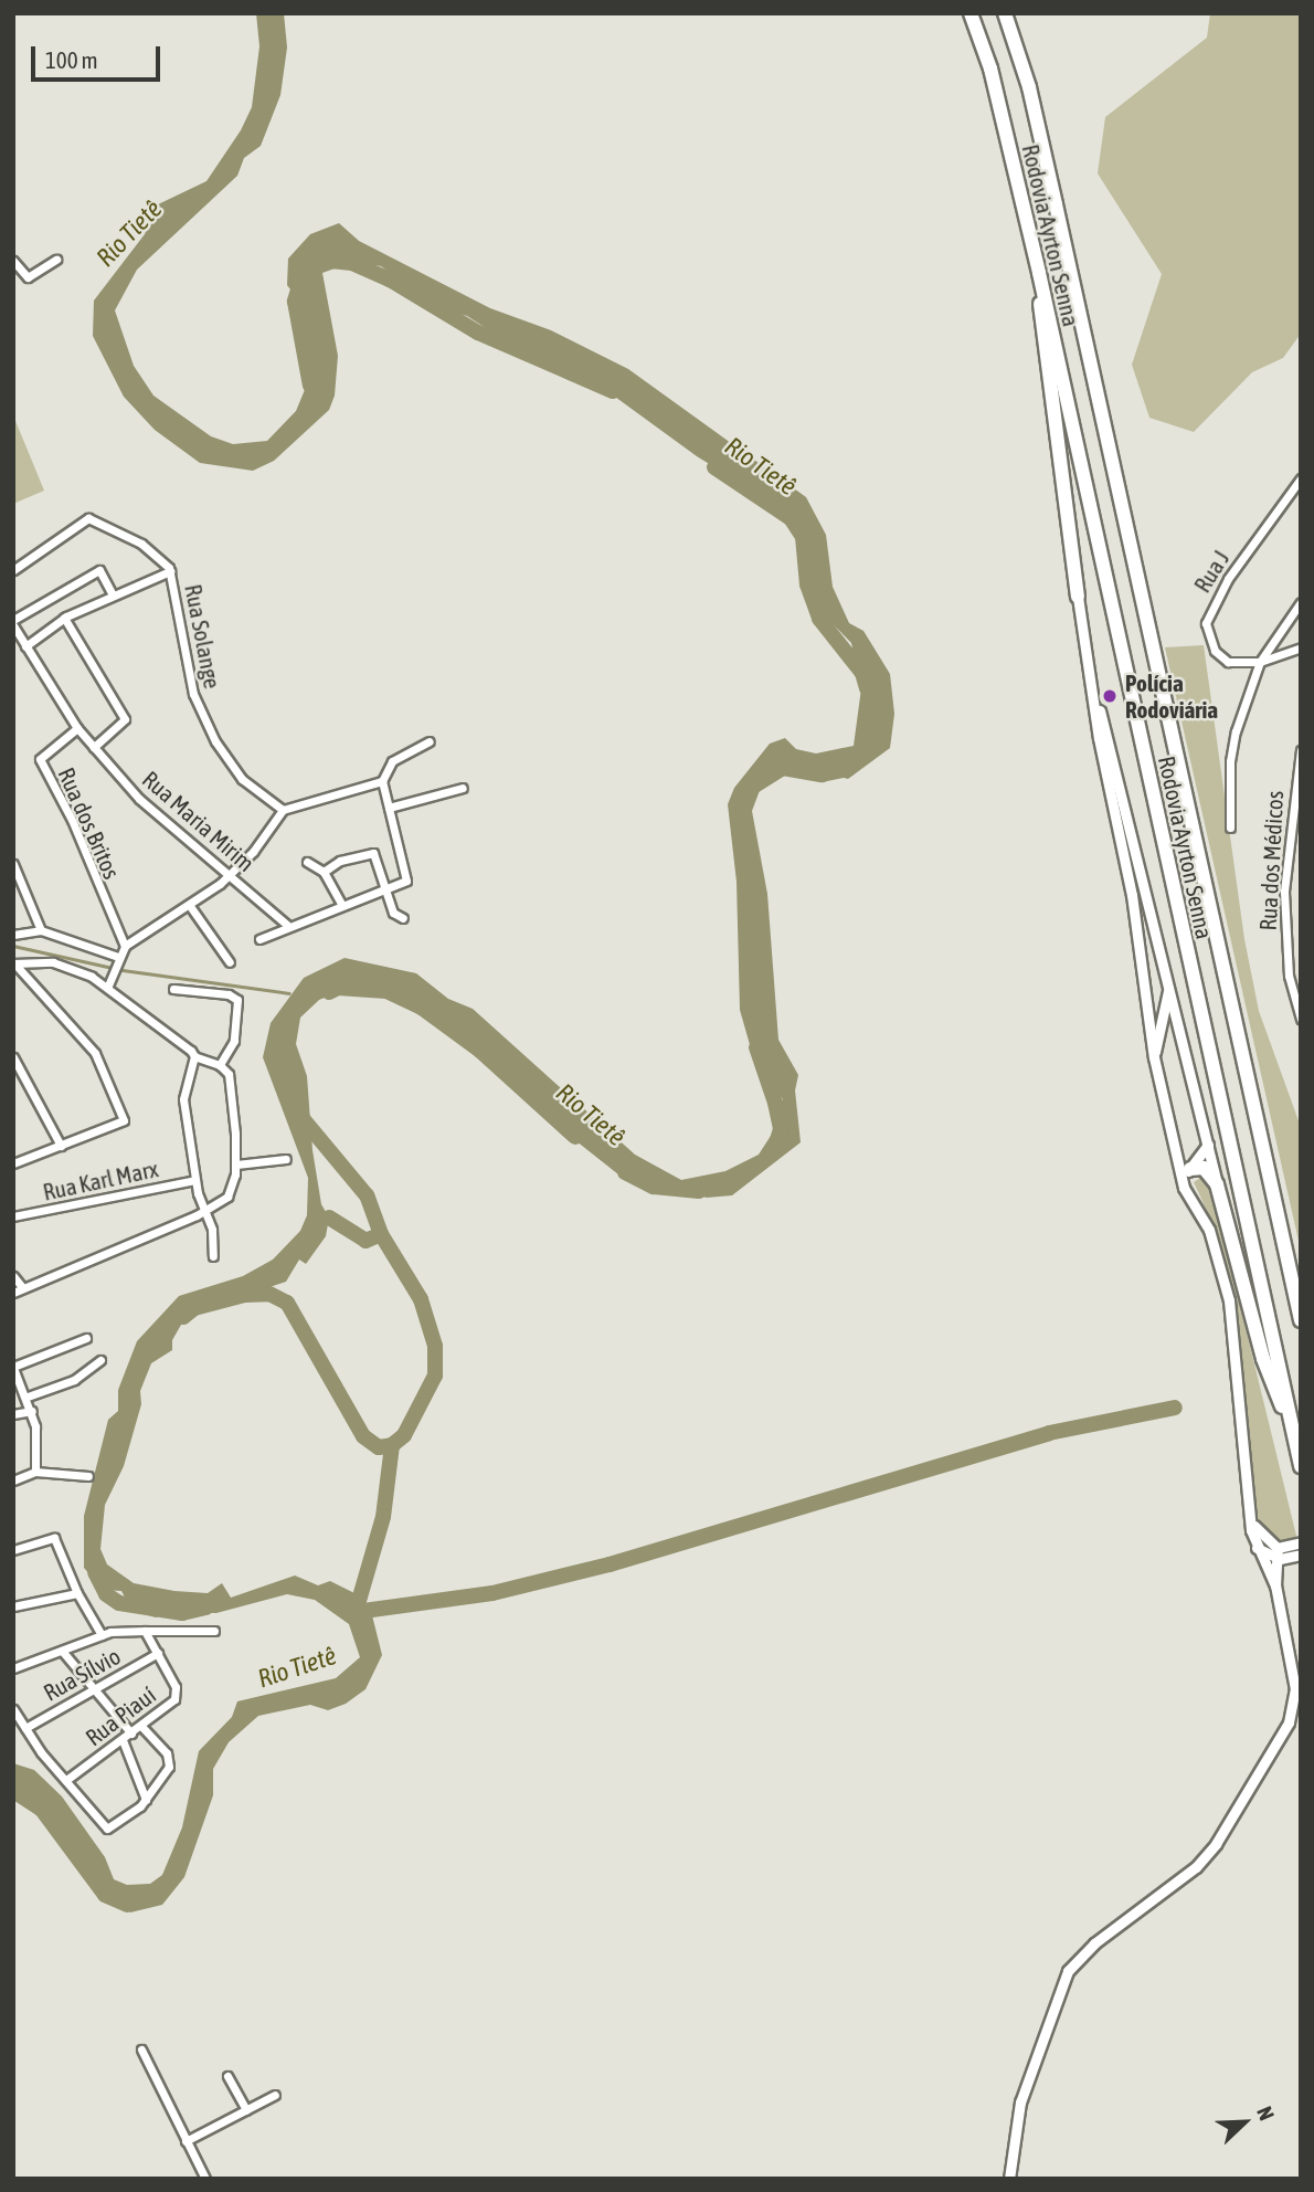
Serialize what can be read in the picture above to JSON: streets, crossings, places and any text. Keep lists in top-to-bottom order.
{
  "streets": {
    "highway": ["Rodovia Ayrton Senna"],
    "street": [
      "Rua J",
      "Rua Solange",
      "Rua Maria Mirim",
      "Rua dos Britos",
      "Rua dos Médicos",
      "Rua Karl Marx",
      "Rua Sílvio",
      "Rua Piauí"
    ]
  },
  "crossings": [
    ["Rua Maria Mirim", "Rua dos Britos"],
    ["Rua Sílvio", "Rua Piauí"]
  ],
  "water": ["Rio Tietê"],
  "places": ["Polícia Rodoviária"],
  "scale_bar": "100 m",
  "north": "top right"
}
